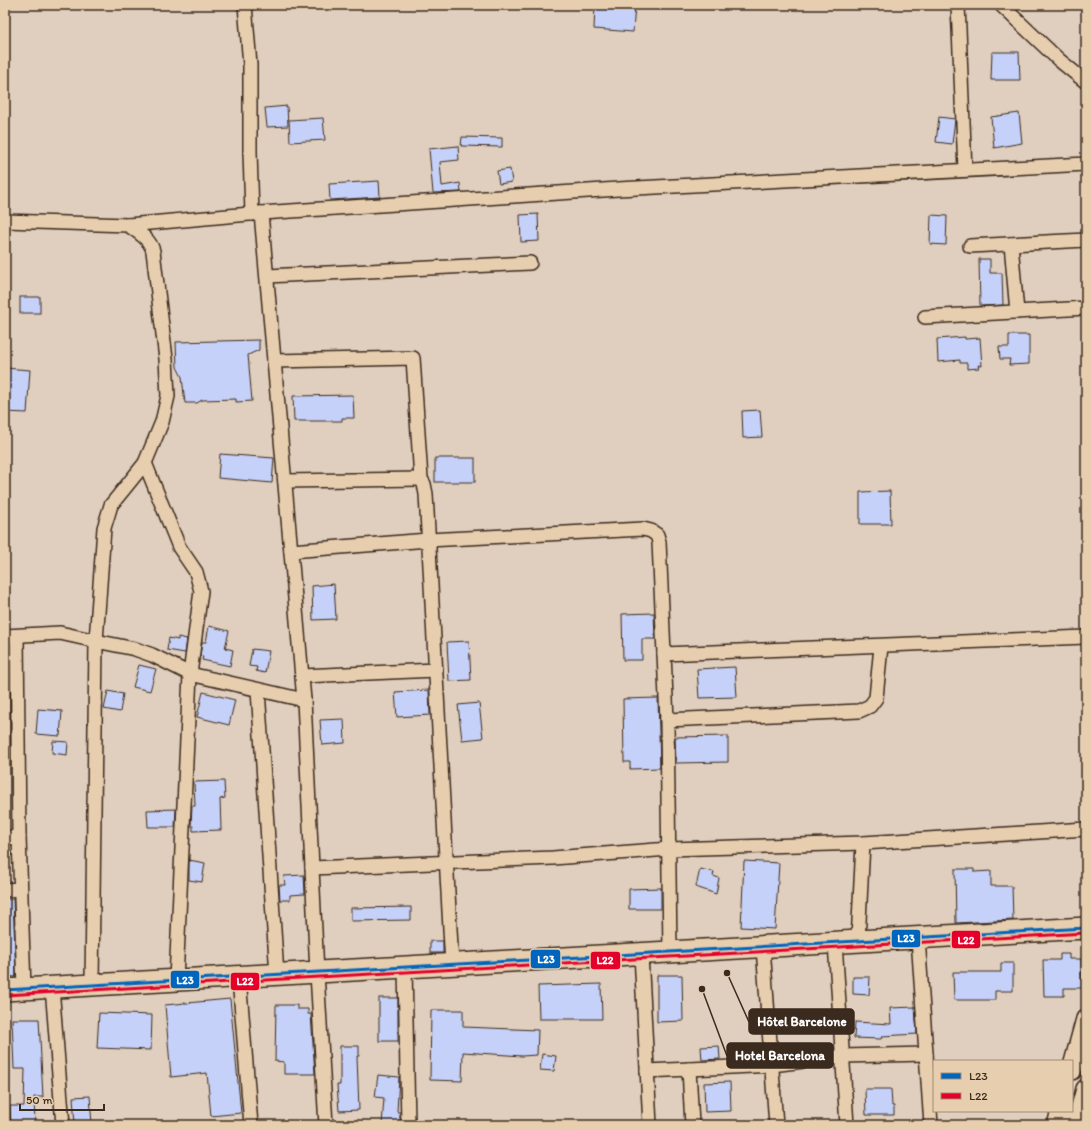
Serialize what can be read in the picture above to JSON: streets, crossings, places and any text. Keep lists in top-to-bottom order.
{
  "places": ["Hôtel Barcelone", "Hotel Barcelona"],
  "lines": ["transit line L23", "transit line L22"],
  "legend": ["L23", "L22"],
  "scale_bar": "50 m"
}
